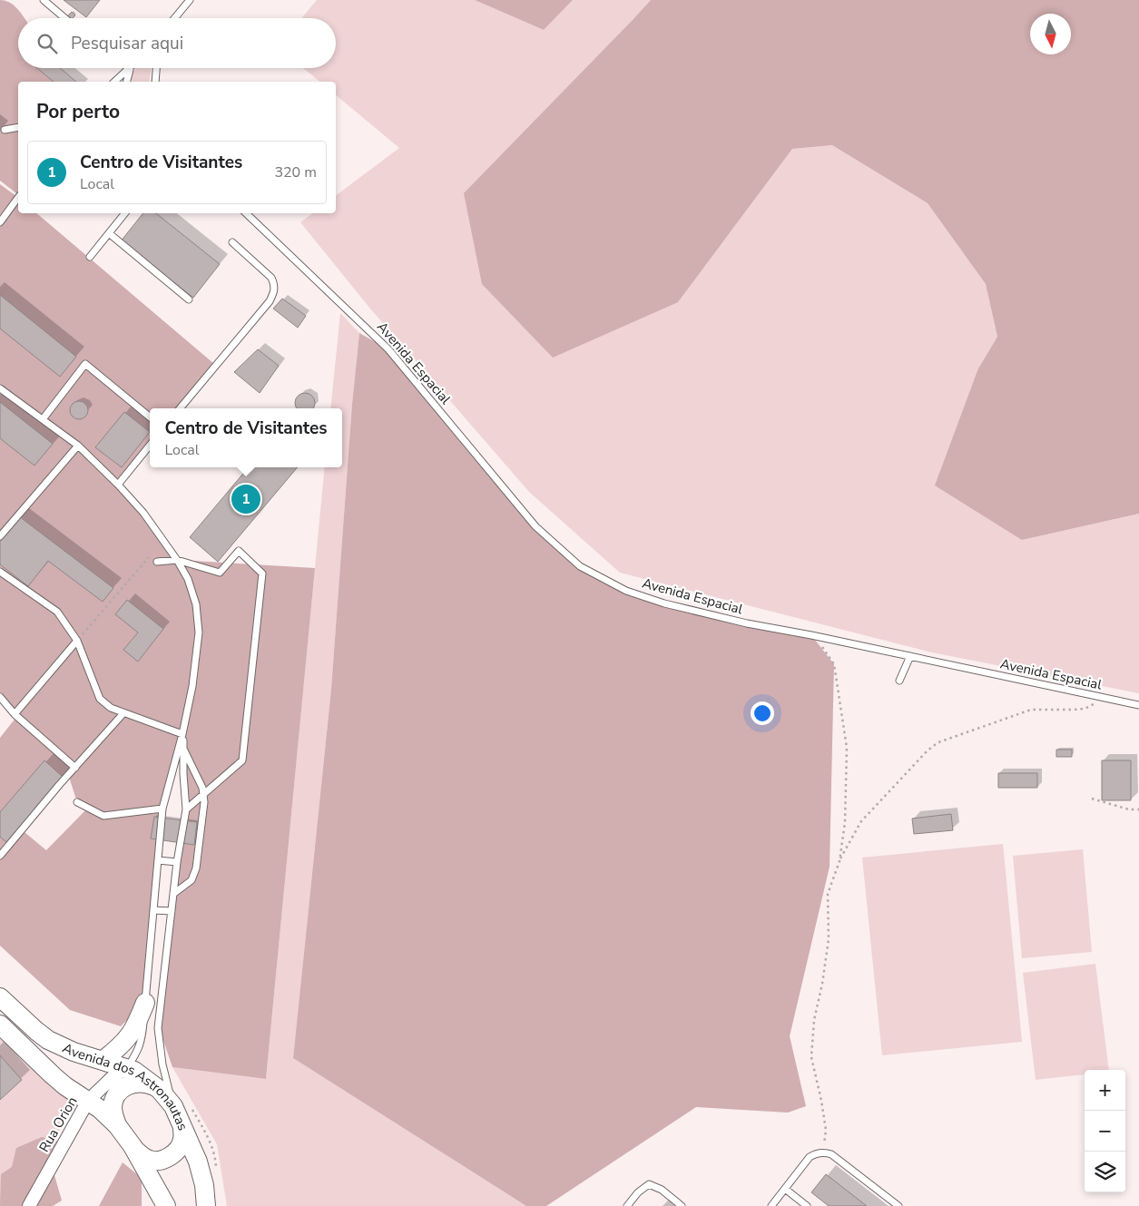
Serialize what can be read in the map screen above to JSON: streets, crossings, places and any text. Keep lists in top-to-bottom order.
{
  "streets": {
    "main road": ["Avenida dos Astronautas"],
    "street": ["Rua Orion"],
    "lane": ["Avenida Espacial"]
  },
  "crossings": [
    ["Avenida dos Astronautas", "Rua Orion"]
  ],
  "north": "bottom",
  "page": {
    "search": "Pesquisar aqui",
    "heading": "Por perto",
    "list": [
      {
        "mark": "1",
        "name": "Centro de Visitantes",
        "note": "Local",
        "value": "320 m"
      }
    ],
    "popup": ["Centro de Visitantes", "Local"],
    "pins": "1",
    "map_buttons": ["+", "−"]
  }
}
